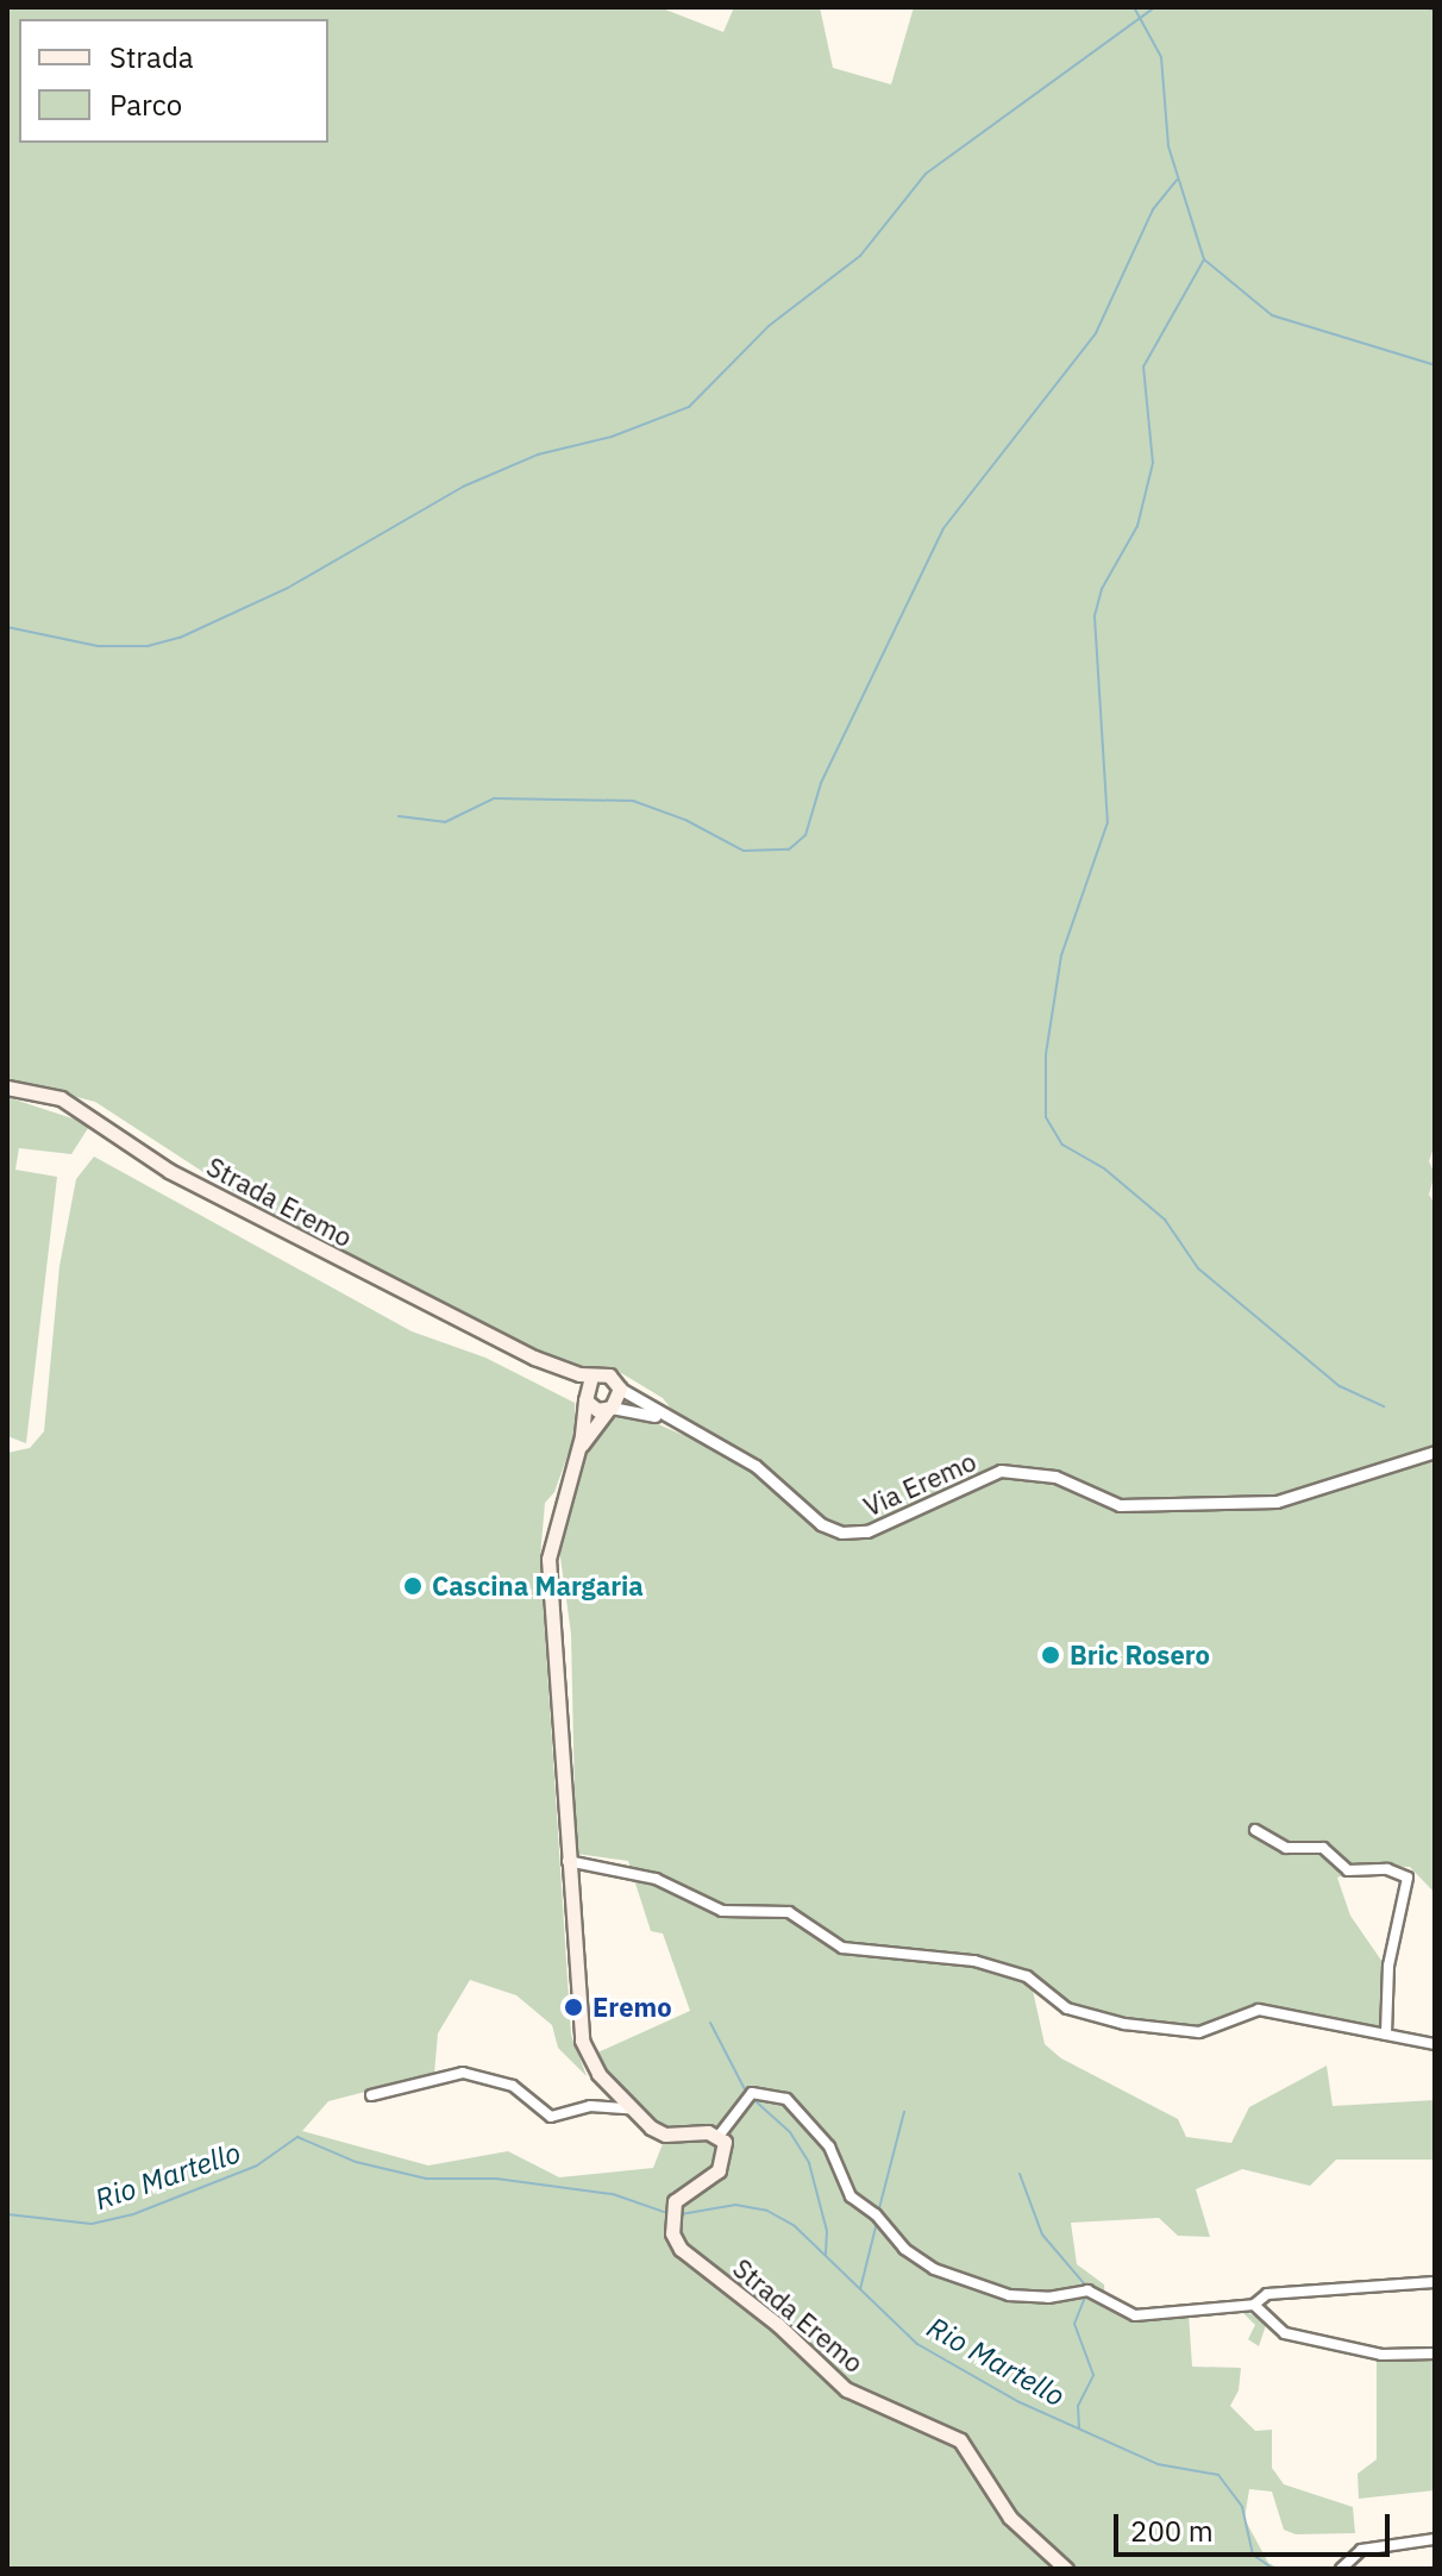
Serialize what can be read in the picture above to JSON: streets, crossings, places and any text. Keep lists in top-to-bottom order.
{
  "streets": {
    "main road": ["Strada Eremo"],
    "street": ["Via Eremo"]
  },
  "crossings": [
    ["Strada Eremo", "Via Eremo"]
  ],
  "water": ["Rio Martello"],
  "places": ["Cascina Margaria", "Bric Rosero", "Eremo"],
  "legend": ["Strada", "Parco"],
  "scale_bar": "200 m"
}
